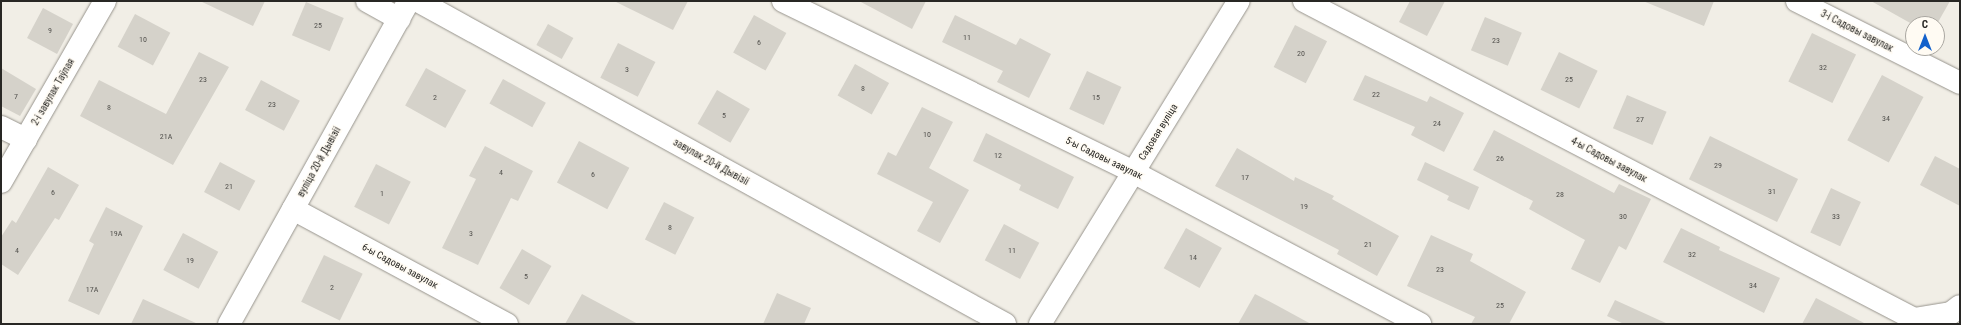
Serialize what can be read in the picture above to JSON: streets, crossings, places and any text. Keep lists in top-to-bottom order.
{
  "streets": {
    "street": [
      "3-і Садовы завулак",
      "2-і завулак Таўлая",
      "Садовая вуліца",
      "5-ы Садовы завулак",
      "4-ы Садовы завулак",
      "вуліца 20-й Дывізіі",
      "завулак 20-й Дывізіі",
      "6-ы Садовы завулак"
    ]
  },
  "crossings": [
    ["Садовая вуліца", "5-ы Садовы завулак"],
    ["вуліца 20-й Дывізіі", "6-ы Садовы завулак"]
  ],
  "house_numbers": [
    "25",
    "9",
    "11",
    "10",
    "23",
    "6",
    "20",
    "32",
    "3",
    "23",
    "25",
    "8",
    "22",
    "7",
    "2",
    "15",
    "23",
    "8",
    "5",
    "34",
    "27",
    "24",
    "10",
    "21А",
    "12",
    "26",
    "29",
    "4",
    "6",
    "17",
    "21",
    "31",
    "6",
    "1",
    "28",
    "19",
    "30",
    "33",
    "8",
    "19А",
    "3",
    "21",
    "4",
    "11",
    "32",
    "14",
    "19",
    "23",
    "5",
    "34",
    "2",
    "17А",
    "25"
  ],
  "north": "top"
}
